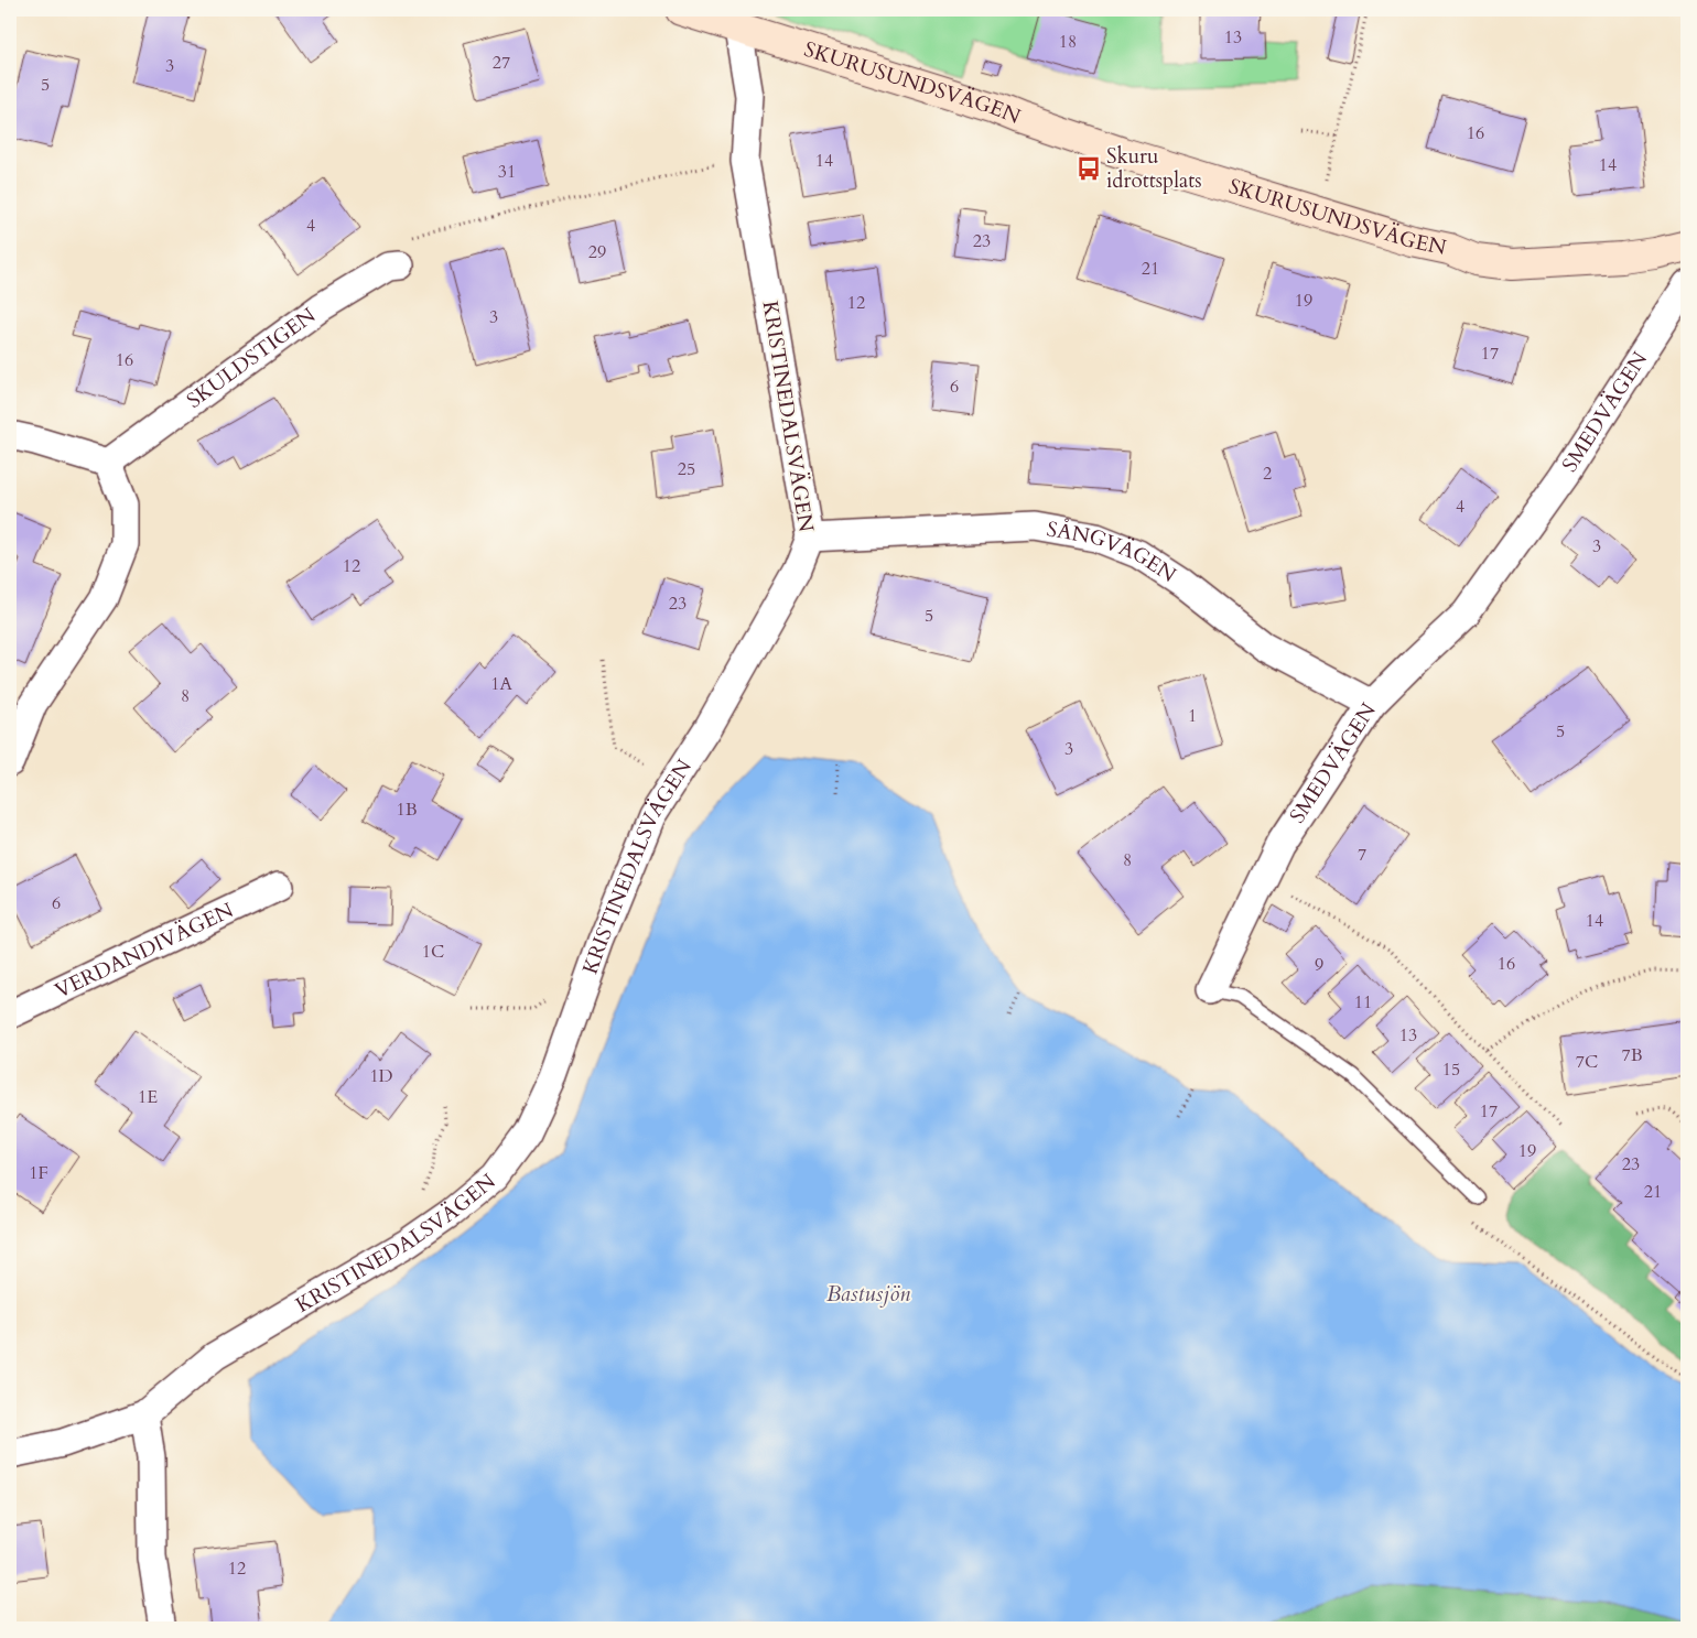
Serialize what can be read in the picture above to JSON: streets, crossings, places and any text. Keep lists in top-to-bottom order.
{
  "streets": {
    "street": [
      "SKURUSUNDSVÄGEN",
      "SKULDSTIGEN",
      "SMEDVÄGEN",
      "KRISTINEDALSVÄGEN",
      "SÅNGVÄGEN",
      "VERDANDIVÄGEN"
    ]
  },
  "crossings": [
    ["SKURUSUNDSVÄGEN", "KRISTINEDALSVÄGEN"],
    ["SMEDVÄGEN", "SÅNGVÄGEN"],
    ["KRISTINEDALSVÄGEN", "SÅNGVÄGEN"]
  ],
  "water": ["Bastusjön"],
  "places": {
    "bus stop": ["Skuru idrottsplats"]
  },
  "house_numbers": [
    "13",
    "18",
    "27",
    "3",
    "5",
    "16",
    "14",
    "14",
    "31",
    "4",
    "23",
    "29",
    "21",
    "19",
    "12",
    "3",
    "17",
    "16",
    "6",
    "25",
    "2",
    "4",
    "3",
    "12",
    "23",
    "5",
    "1A",
    "8",
    "1",
    "5",
    "3",
    "1B",
    "7",
    "8",
    "6",
    "14",
    "1C",
    "16",
    "9",
    "11",
    "13",
    "7B",
    "7C",
    "15",
    "1D",
    "1E",
    "17",
    "19",
    "23",
    "1F",
    "21",
    "12"
  ]
}
